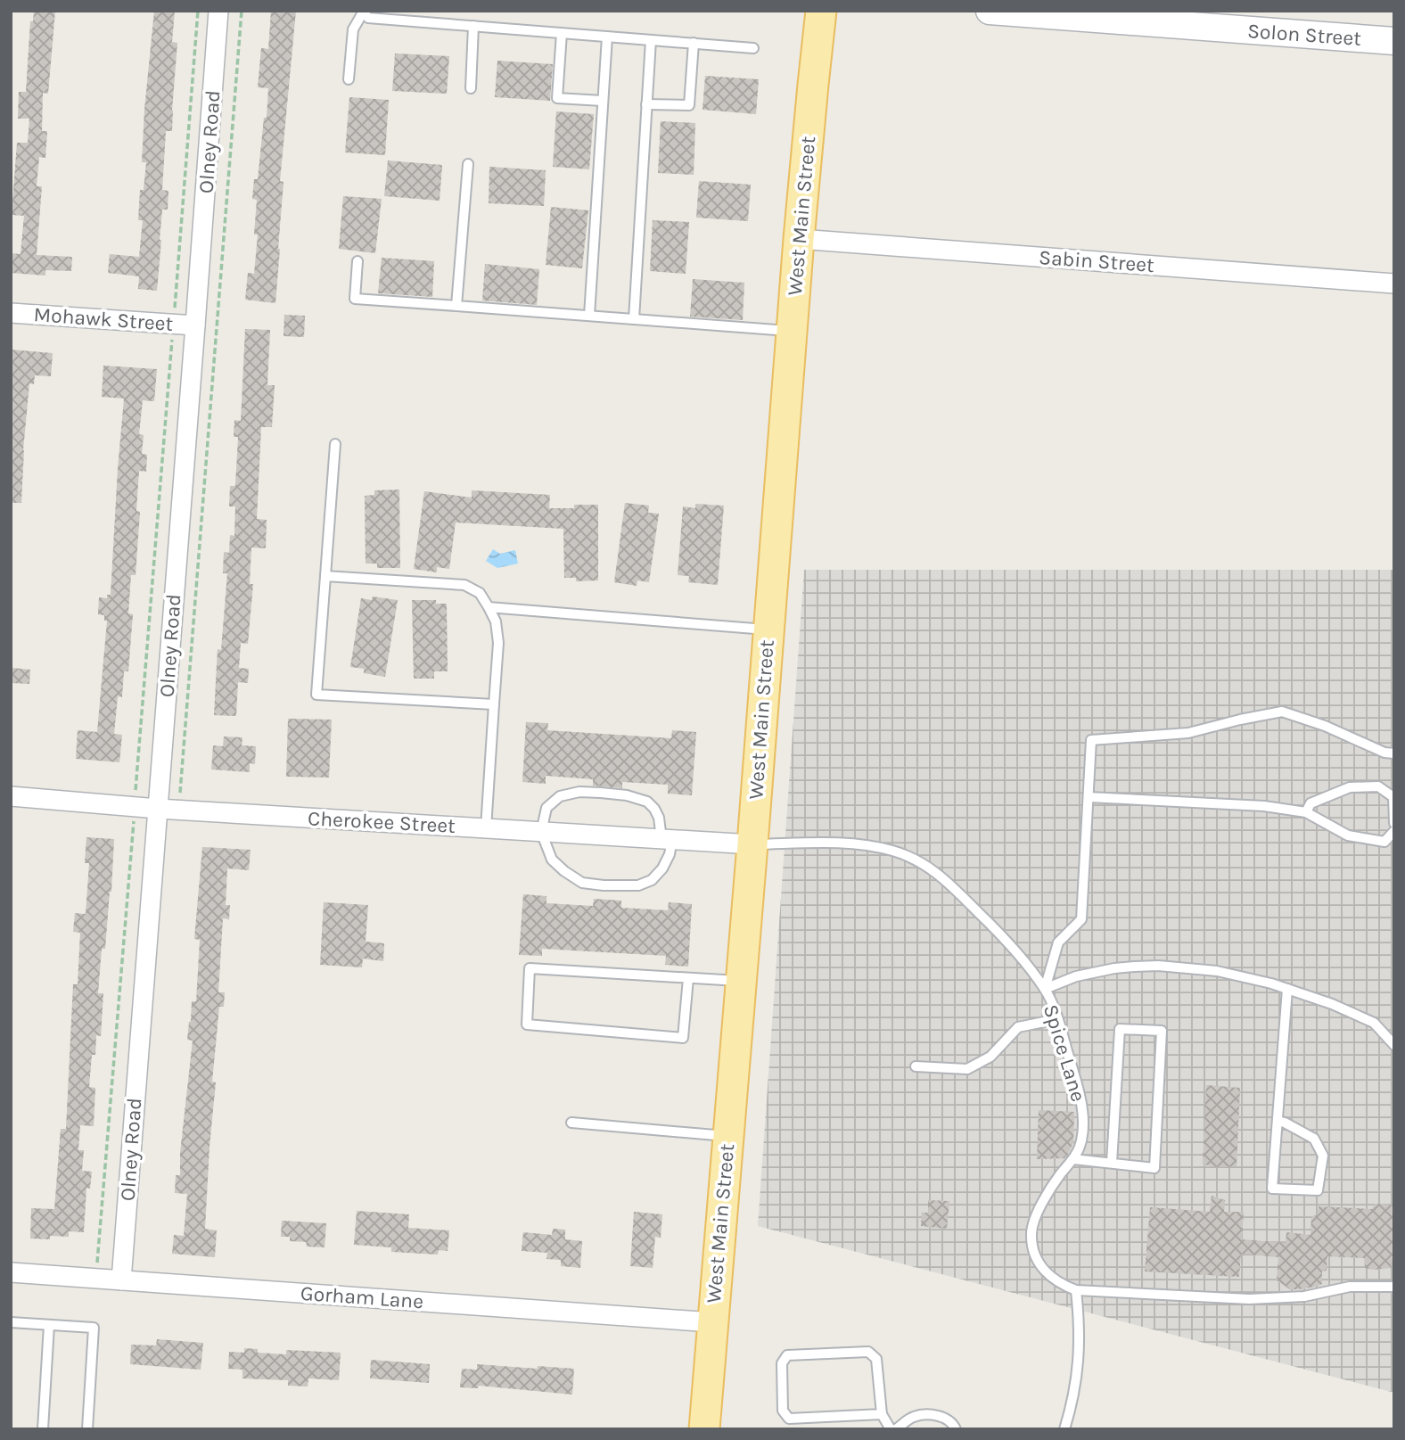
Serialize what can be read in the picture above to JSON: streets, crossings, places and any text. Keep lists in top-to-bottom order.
{
  "streets": {
    "main road": ["West Main Street"],
    "street": [
      "Solon Street",
      "Olney Road",
      "Sabin Street",
      "Mohawk Street",
      "Cherokee Street",
      "Gorham Lane"
    ],
    "lane": ["Spice Lane"]
  },
  "crossings": [
    ["Olney Road", "Mohawk Street"],
    ["Olney Road", "Cherokee Street"],
    ["Olney Road", "Gorham Lane"],
    ["West Main Street", "Sabin Street"],
    ["West Main Street", "Cherokee Street"],
    ["West Main Street", "Spice Lane"],
    ["West Main Street", "Gorham Lane"],
    ["Cherokee Street", "Spice Lane"]
  ]
}
